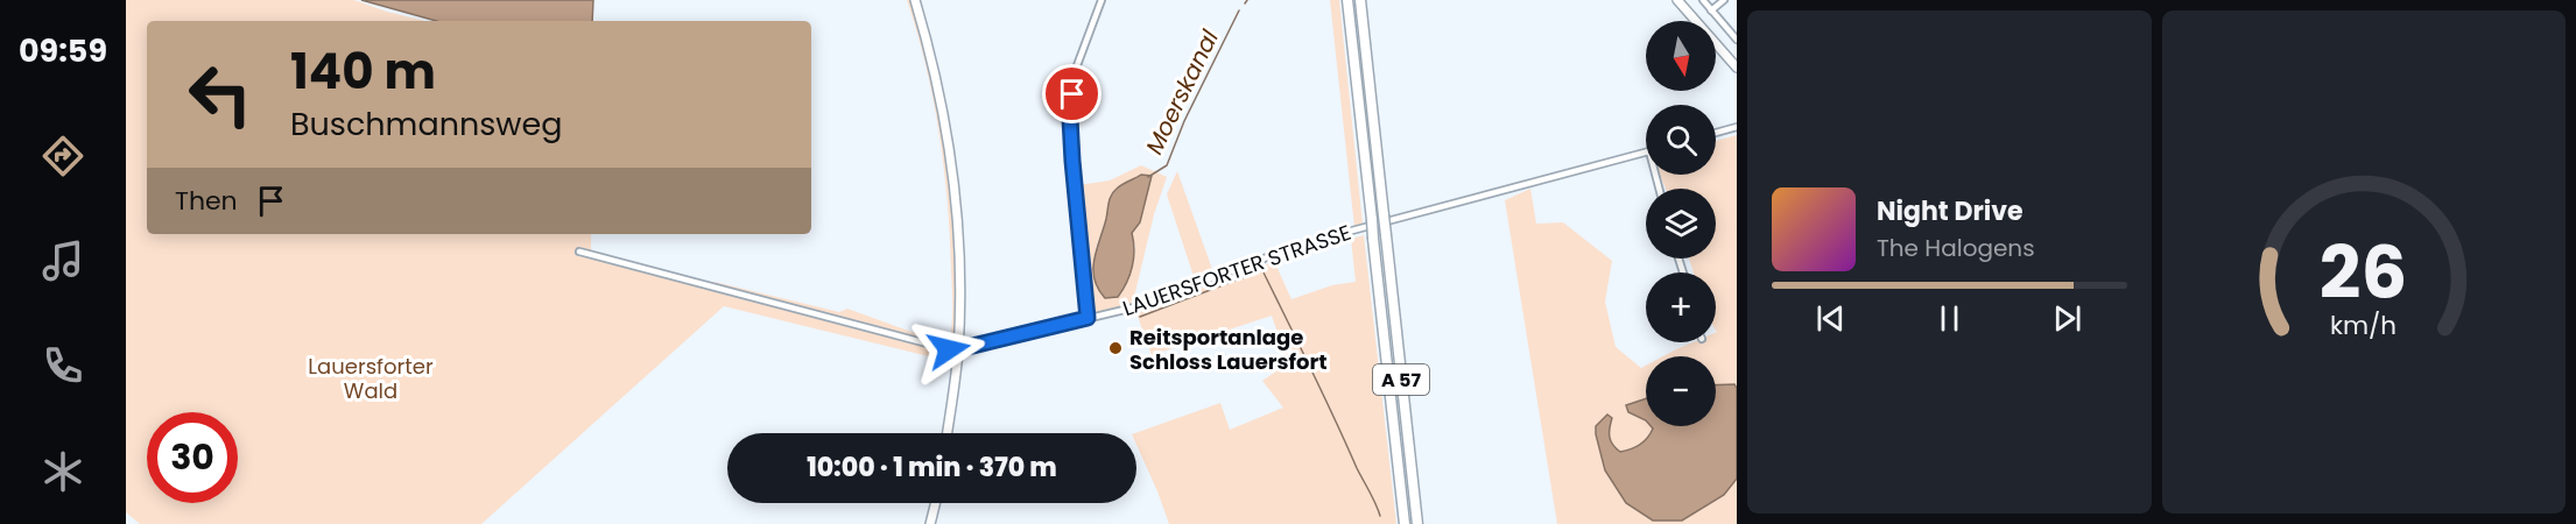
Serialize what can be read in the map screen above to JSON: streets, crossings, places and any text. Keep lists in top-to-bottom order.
{
  "streets": {
    "highway": ["A 57"],
    "street": ["LAUERSFORTER STRASSE"]
  },
  "water": ["Moerskanal"],
  "parks": ["Lauersforter Wald"],
  "places": ["Reitsportanlage Schloss Lauersfort"],
  "north": "bottom",
  "page": {
    "tabs": "09:59",
    "map_buttons": ["+", "−"],
    "turn": ["140 m", "Buschmannsweg"],
    "then": "Then",
    "song": ["Night Drive", "The Halogens"],
    "limit": "30",
    "trip": "10:00 · 1 min · 370 m",
    "gauge": ["26", "km/h"]
  }
}
